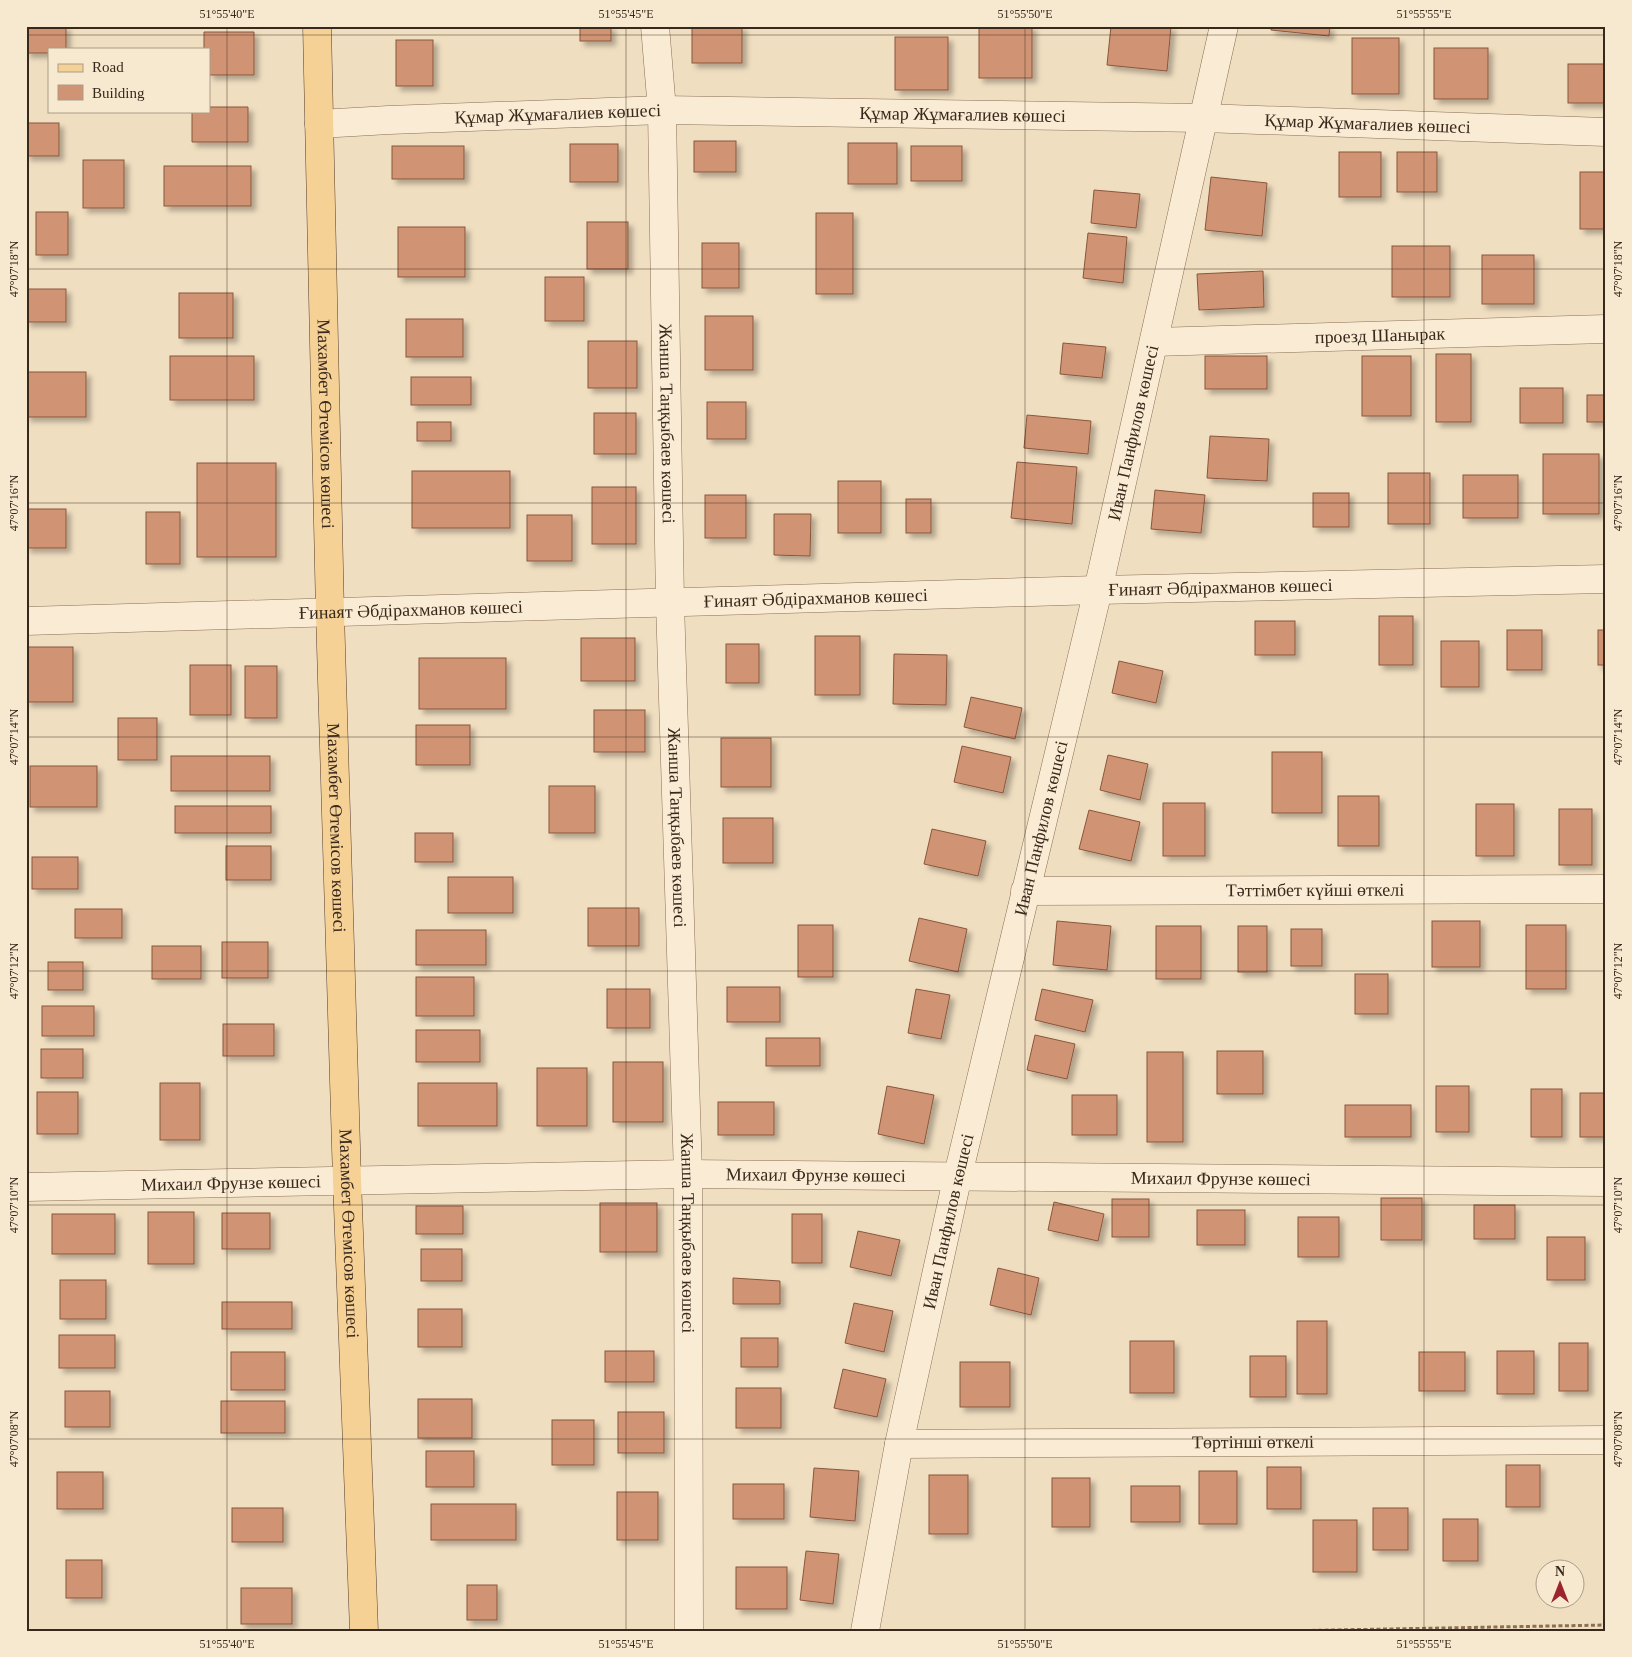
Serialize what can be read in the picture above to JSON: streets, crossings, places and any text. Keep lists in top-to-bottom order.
{
  "streets": {
    "main road": ["Махамбет Өтемісов көшесі"],
    "street": [
      "Құмар Жұмағалиев көшесі",
      "проезд Шанырак",
      "Жанша Таңқыбаев көшесі",
      "Иван Панфилов көшесі",
      "Ғинаят Әбдірахманов көшесі",
      "Тәттімбет күйші өткелі",
      "Михаил Фрунзе көшесі",
      "Төртінші өткелі"
    ]
  },
  "crossings": [
    ["Құмар Жұмағалиев көшесі", "Жанша Таңқыбаев көшесі"],
    ["Құмар Жұмағалиев көшесі", "Махамбет Өтемісов көшесі"],
    ["Құмар Жұмағалиев көшесі", "Иван Панфилов көшесі"],
    ["проезд Шанырак", "Иван Панфилов көшесі"],
    ["Жанша Таңқыбаев көшесі", "Ғинаят Әбдірахманов көшесі"],
    ["Жанша Таңқыбаев көшесі", "Михаил Фрунзе көшесі"],
    ["Махамбет Өтемісов көшесі", "Ғинаят Әбдірахманов көшесі"],
    ["Махамбет Өтемісов көшесі", "Михаил Фрунзе көшесі"],
    ["Иван Панфилов көшесі", "Ғинаят Әбдірахманов көшесі"],
    ["Иван Панфилов көшесі", "Тәттімбет күйші өткелі"],
    ["Иван Панфилов көшесі", "Михаил Фрунзе көшесі"],
    ["Иван Панфилов көшесі", "Төртінші өткелі"]
  ],
  "legend": ["Road", "Building"],
  "north": "top",
  "coordinates": [
    "51°55'40\"E",
    "51°55'45\"E",
    "51°55'50\"E",
    "51°55'55\"E",
    "47°07'18\"N",
    "47°07'16\"N",
    "47°07'14\"N",
    "47°07'12\"N",
    "47°07'10\"N",
    "47°07'08\"N"
  ]
}
